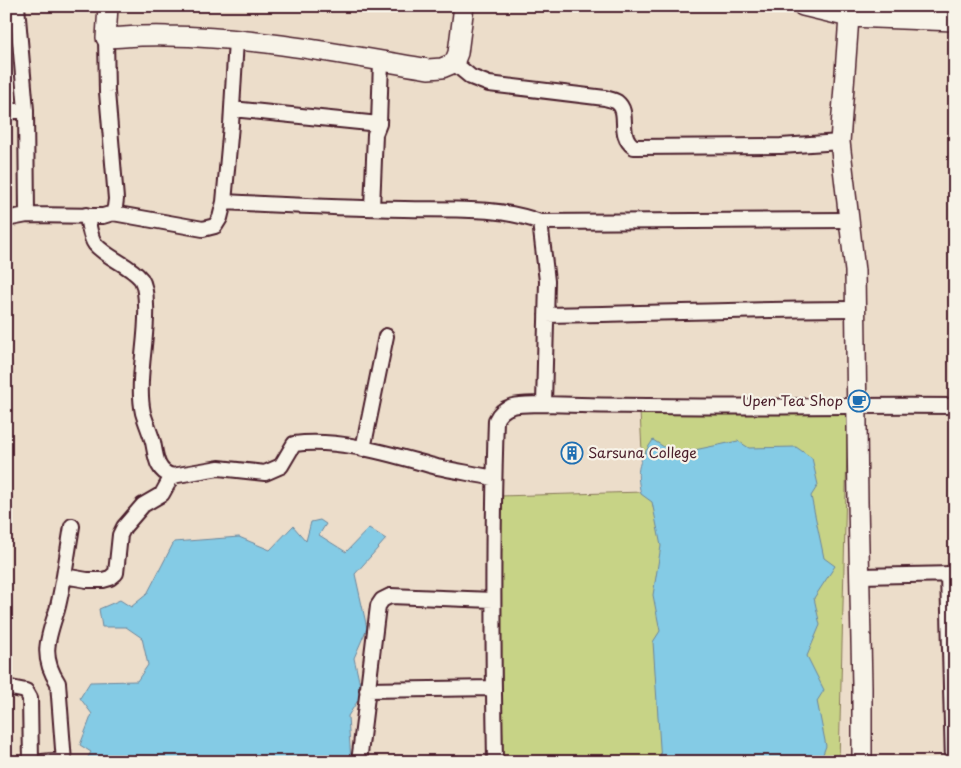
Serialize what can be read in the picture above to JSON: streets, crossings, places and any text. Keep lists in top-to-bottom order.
{
  "places": {
    "cafe": ["Upen Tea Shop"],
    "building": ["Sarsuna College"]
  }
}
